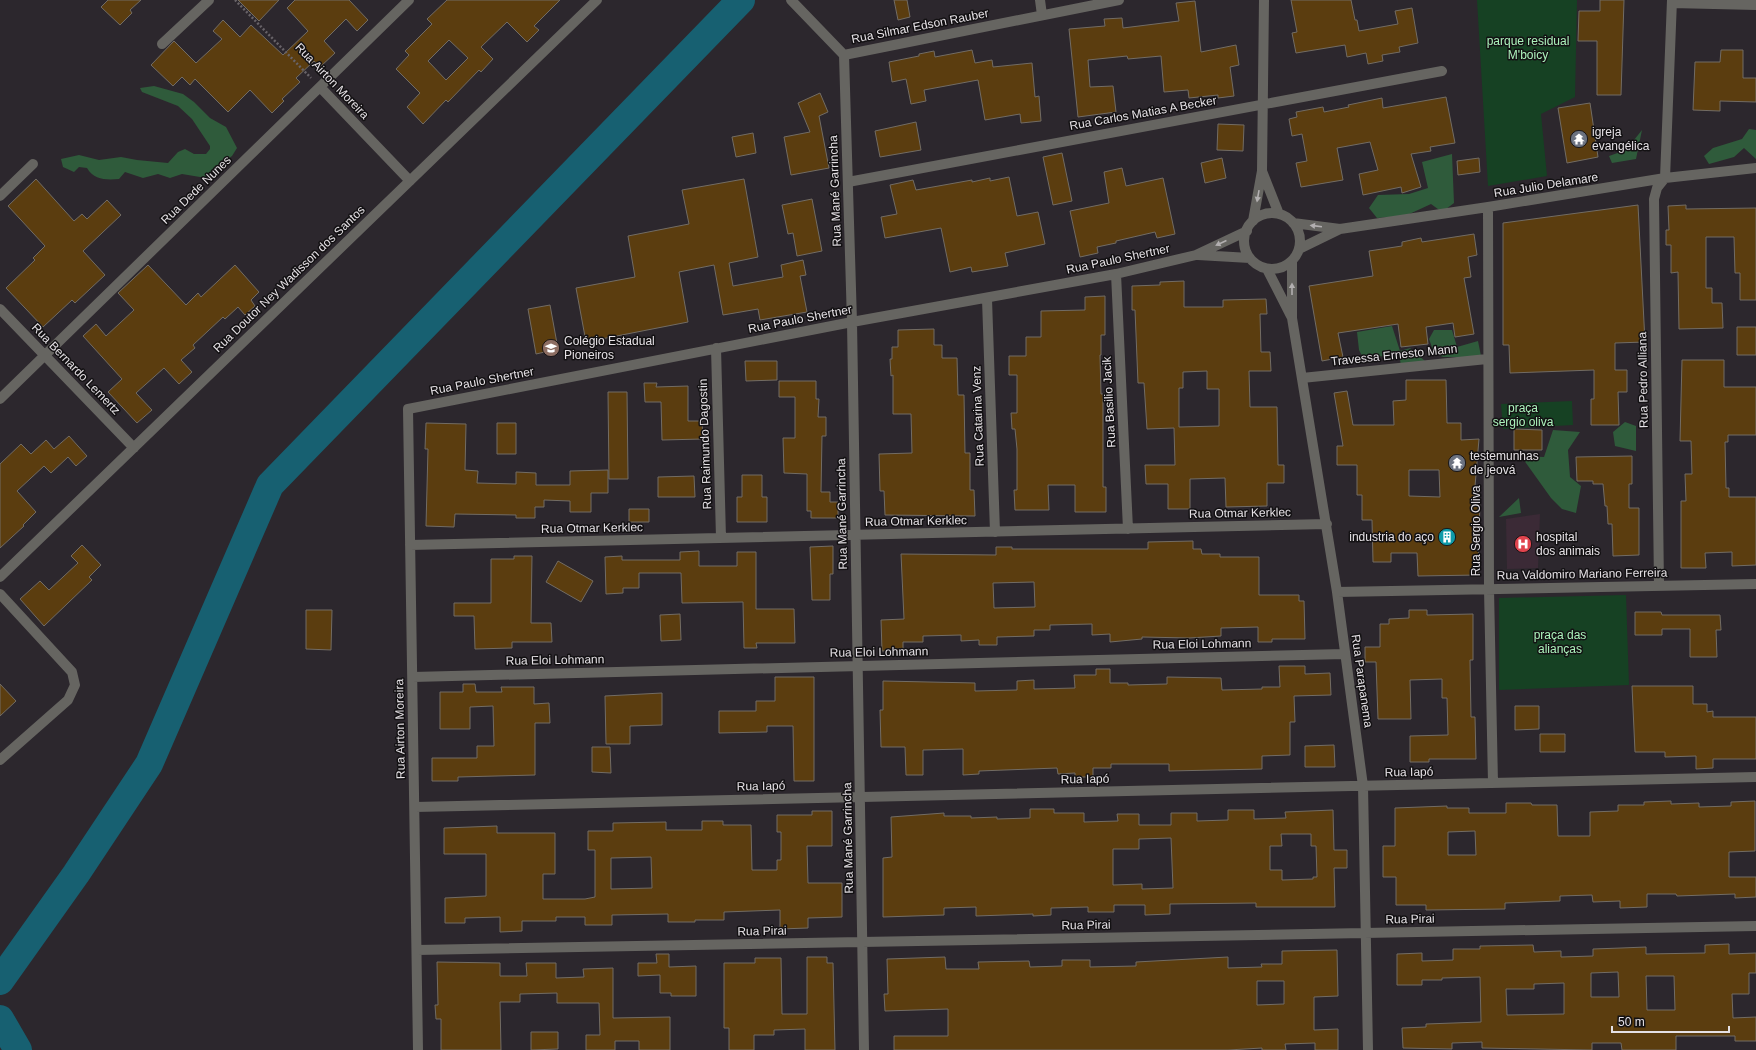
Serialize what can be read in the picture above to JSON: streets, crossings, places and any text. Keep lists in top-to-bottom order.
{
  "streets": {
    "street": [
      "Rua Silmar Edson Rauber",
      "Rua Airton Moreira",
      "Rua Carlos Matias A Becker",
      "Rua Julio Delamare",
      "Rua Dede Nunes",
      "Rua Mané Garrincha",
      "Rua Paulo Shertner",
      "Rua Doutor Ney Wadisson dos Santos",
      "Travessa Ernesto Mann",
      "Rua Bernardo Lemertz",
      "Rua Pedro Alliana",
      "Rua Basilio Jacik",
      "Rua Catarina Venz",
      "Rua Raimundo Dagostin",
      "Rua Otmar Kerklec",
      "Rua Sergio Oliva",
      "Rua Valdomiro Mariano Ferreira",
      "Rua Eloi Lohmann",
      "Rua Parapanema",
      "Rua Iapó",
      "Rua Pirai"
    ]
  },
  "crossings": [
    ["Rua Silmar Edson Rauber", "Rua Mané Garrincha"],
    ["Rua Airton Moreira", "Rua Dede Nunes"],
    ["Rua Airton Moreira", "Rua Paulo Shertner"],
    ["Rua Airton Moreira", "Rua Doutor Ney Wadisson dos Santos"],
    ["Rua Airton Moreira", "Rua Otmar Kerklec"],
    ["Rua Airton Moreira", "Rua Eloi Lohmann"],
    ["Rua Airton Moreira", "Rua Iapó"],
    ["Rua Airton Moreira", "Rua Pirai"],
    ["Rua Carlos Matias A Becker", "Rua Mané Garrincha"],
    ["Rua Julio Delamare", "Rua Paulo Shertner"],
    ["Rua Julio Delamare", "Rua Pedro Alliana"],
    ["Rua Julio Delamare", "Rua Sergio Oliva"],
    ["Rua Julio Delamare", "Rua Parapanema"],
    ["Rua Dede Nunes", "Rua Bernardo Lemertz"],
    ["Rua Mané Garrincha", "Rua Paulo Shertner"],
    ["Rua Mané Garrincha", "Rua Otmar Kerklec"],
    ["Rua Mané Garrincha", "Rua Eloi Lohmann"],
    ["Rua Mané Garrincha", "Rua Iapó"],
    ["Rua Mané Garrincha", "Rua Pirai"],
    ["Rua Paulo Shertner", "Rua Basilio Jacik"],
    ["Rua Paulo Shertner", "Rua Catarina Venz"],
    ["Rua Paulo Shertner", "Rua Raimundo Dagostin"],
    ["Rua Paulo Shertner", "Rua Parapanema"],
    ["Rua Doutor Ney Wadisson dos Santos", "Rua Bernardo Lemertz"],
    ["Travessa Ernesto Mann", "Rua Sergio Oliva"],
    ["Travessa Ernesto Mann", "Rua Parapanema"],
    ["Rua Pedro Alliana", "Rua Valdomiro Mariano Ferreira"],
    ["Rua Basilio Jacik", "Rua Otmar Kerklec"],
    ["Rua Catarina Venz", "Rua Otmar Kerklec"],
    ["Rua Raimundo Dagostin", "Rua Otmar Kerklec"],
    ["Rua Otmar Kerklec", "Rua Parapanema"],
    ["Rua Sergio Oliva", "Rua Valdomiro Mariano Ferreira"],
    ["Rua Sergio Oliva", "Rua Iapó"],
    ["Rua Valdomiro Mariano Ferreira", "Rua Parapanema"],
    ["Rua Eloi Lohmann", "Rua Parapanema"],
    ["Rua Parapanema", "Rua Iapó"],
    ["Rua Parapanema", "Rua Pirai"]
  ],
  "parks": ["parque residual M'boicy", "praça sergio oliva", "praça das alianças"],
  "places": {
    "temple": ["igreja evangélica", "testemunhas de jeová"],
    "school or university": ["Colégio Estadual Pioneiros"],
    "building": ["industria do aço"],
    "hospital": ["hospital dos animais"]
  },
  "scale_bar": "50 m"
}
